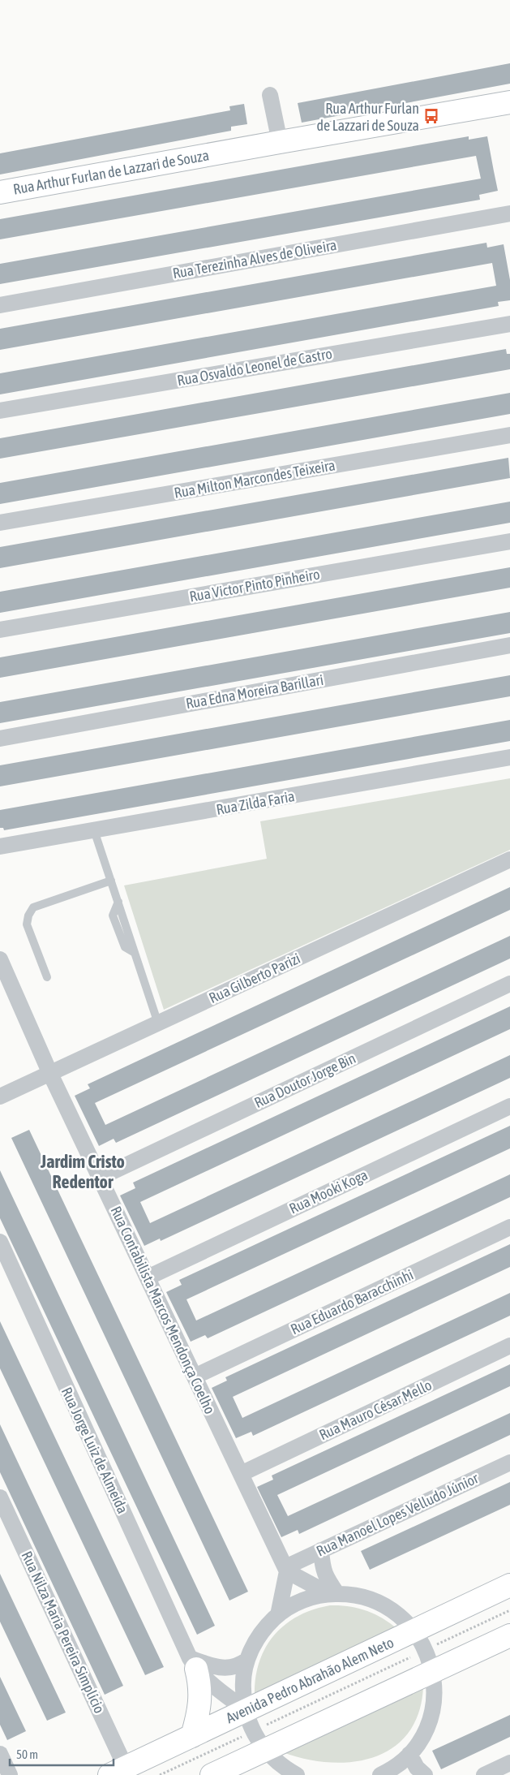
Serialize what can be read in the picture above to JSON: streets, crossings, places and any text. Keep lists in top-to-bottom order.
{
  "streets": {
    "street": [
      "Rua Arthur Furlan de Lazzari de Souza",
      "Rua Terezinha Alves de Oliveira",
      "Rua Osvaldo Leonel de Castro",
      "Rua Milton Marcondes Teixeira",
      "Rua Victor Pinto Pinheiro",
      "Rua Edna Moreira Barillari",
      "Rua Zilda Faria",
      "Rua Gilberto Parizi",
      "Rua Doutor Jorge Bin",
      "Rua Mooki Koga",
      "Rua Eduardo Baracchinhi",
      "Rua Contabilista Marcos Mendonça Coelho",
      "Rua Mauro César Mello",
      "Rua Jorge Luiz de Almeida",
      "Rua Manoel Lopes Velludo Júnior",
      "Rua Nilza Maria Pereira Simplício",
      "Avenida Pedro Abrahão Alem Neto"
    ]
  },
  "crossings": [
    ["Rua Gilberto Parizi", "Rua Contabilista Marcos Mendonça Coelho"],
    ["Rua Doutor Jorge Bin", "Rua Contabilista Marcos Mendonça Coelho"],
    ["Rua Mooki Koga", "Rua Contabilista Marcos Mendonça Coelho"],
    ["Rua Eduardo Baracchinhi", "Rua Contabilista Marcos Mendonça Coelho"],
    ["Rua Contabilista Marcos Mendonça Coelho", "Rua Mauro César Mello"],
    ["Rua Contabilista Marcos Mendonça Coelho", "Rua Manoel Lopes Velludo Júnior"],
    ["Rua Jorge Luiz de Almeida", "Avenida Pedro Abrahão Alem Neto"],
    ["Rua Nilza Maria Pereira Simplício", "Avenida Pedro Abrahão Alem Neto"]
  ],
  "districts": ["Jardim Cristo Redentor"],
  "places": {
    "bus stop": ["Rua Arthur Furlan de Lazzari de Souza"]
  },
  "scale_bar": "50 m"
}
